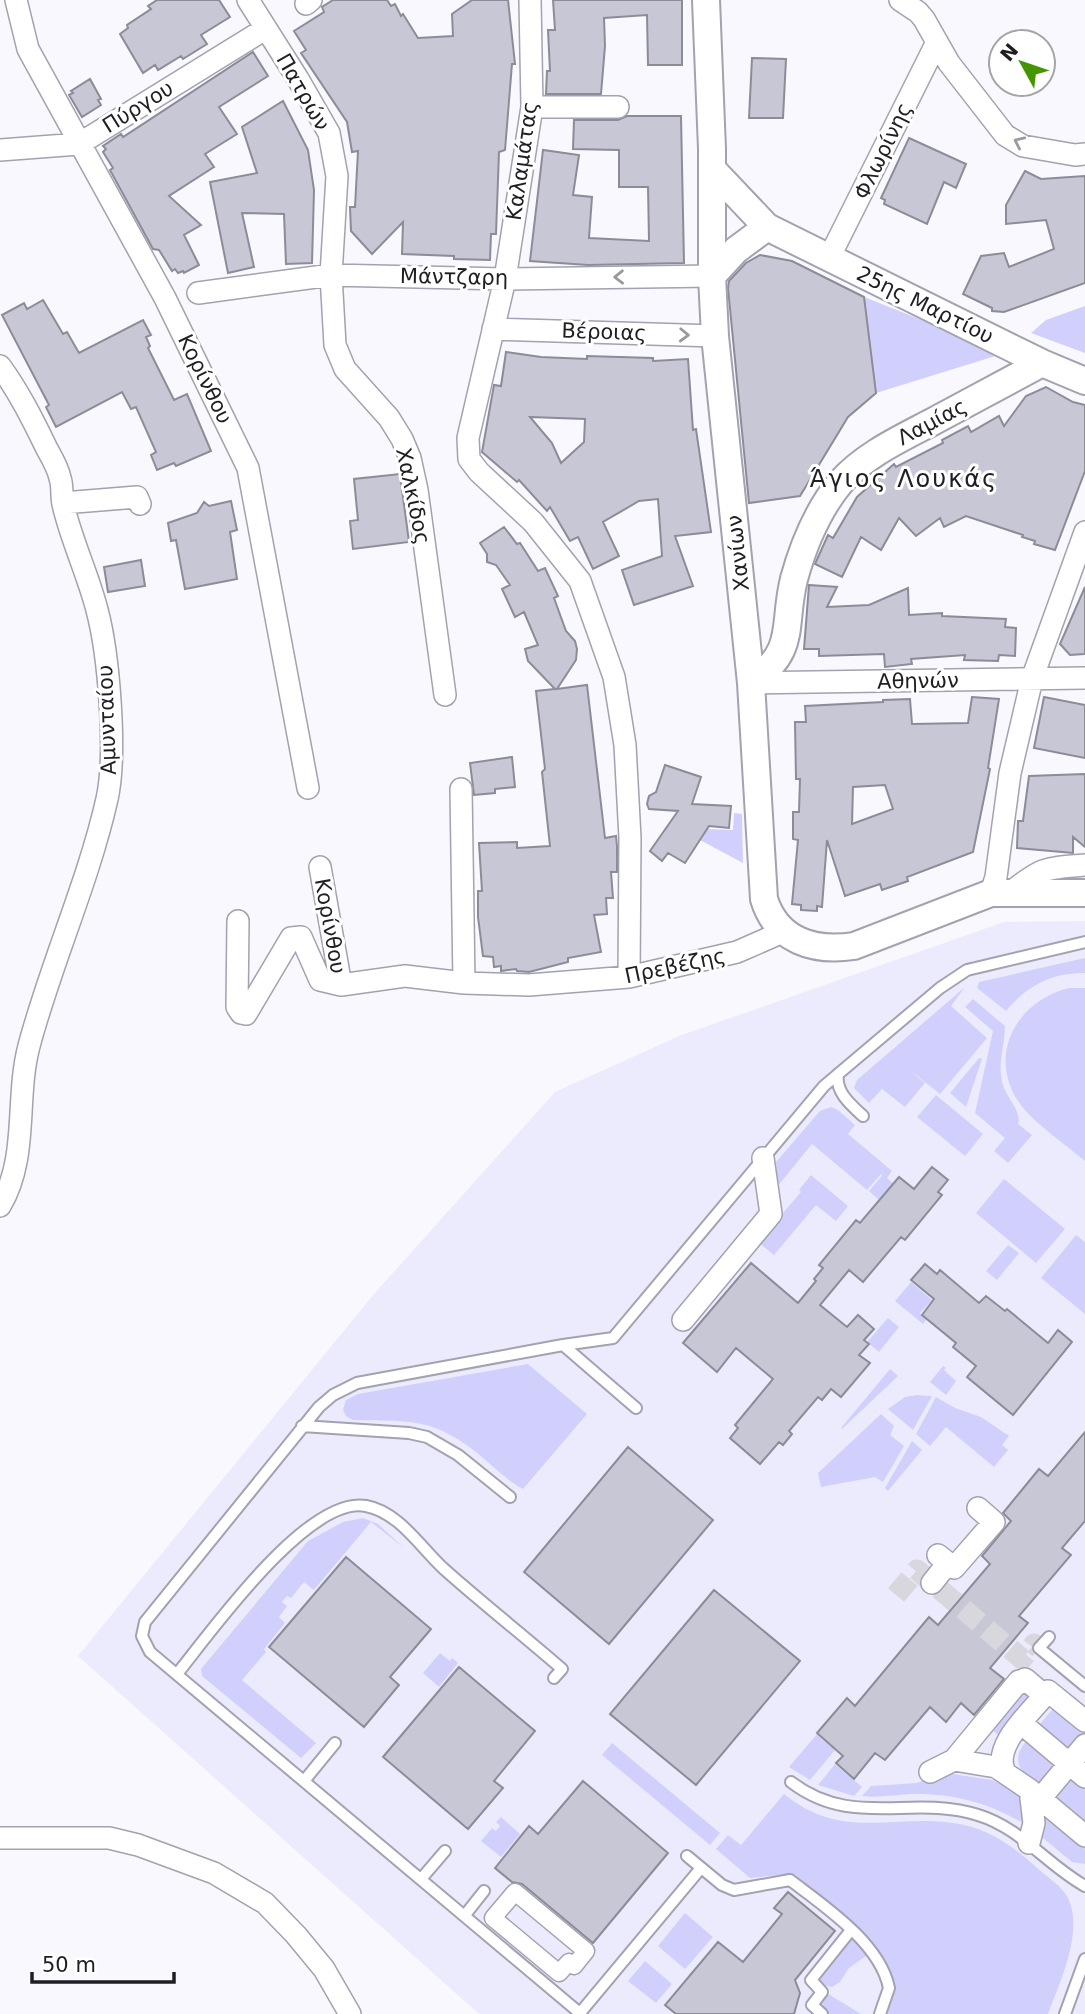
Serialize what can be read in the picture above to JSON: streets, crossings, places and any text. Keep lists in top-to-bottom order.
{
  "streets": {
    "street": [
      "Πατρών",
      "Πύργου",
      "Φλωρίνης",
      "Καλαμάτας",
      "Μάντζαρη",
      "25ης Μαρτίου",
      "Βέροιας",
      "Κορίνθου",
      "Λαμίας",
      "Χαλκίδος",
      "Χανίων",
      "Αθηνών",
      "Αμυνταίου",
      "Πρεβέζης"
    ]
  },
  "crossings": [
    ["Πατρών", "Πύργου"],
    ["Πατρών", "Μάντζαρη"],
    ["Πατρών", "Χαλκίδος"],
    ["Πύργου", "Κορίνθου"],
    ["Φλωρίνης", "25ης Μαρτίου"],
    ["Καλαμάτας", "Μάντζαρη"],
    ["Καλαμάτας", "Βέροιας"],
    ["Καλαμάτας", "Πρεβέζης"],
    ["Μάντζαρη", "Χαλκίδος"],
    ["Μάντζαρη", "Χανίων"],
    ["25ης Μαρτίου", "Λαμίας"],
    ["25ης Μαρτίου", "Χανίων"],
    ["Βέροιας", "Χανίων"],
    ["Κορίνθου", "Πρεβέζης"],
    ["Λαμίας", "Χανίων"],
    ["Λαμίας", "Αθηνών"],
    ["Χανίων", "Αθηνών"],
    ["Χανίων", "Πρεβέζης"]
  ],
  "one_way": ["Βέροιας"],
  "districts": ["Άγιος Λουκάς"],
  "scale_bar": "50 m",
  "north": "top left"
}
